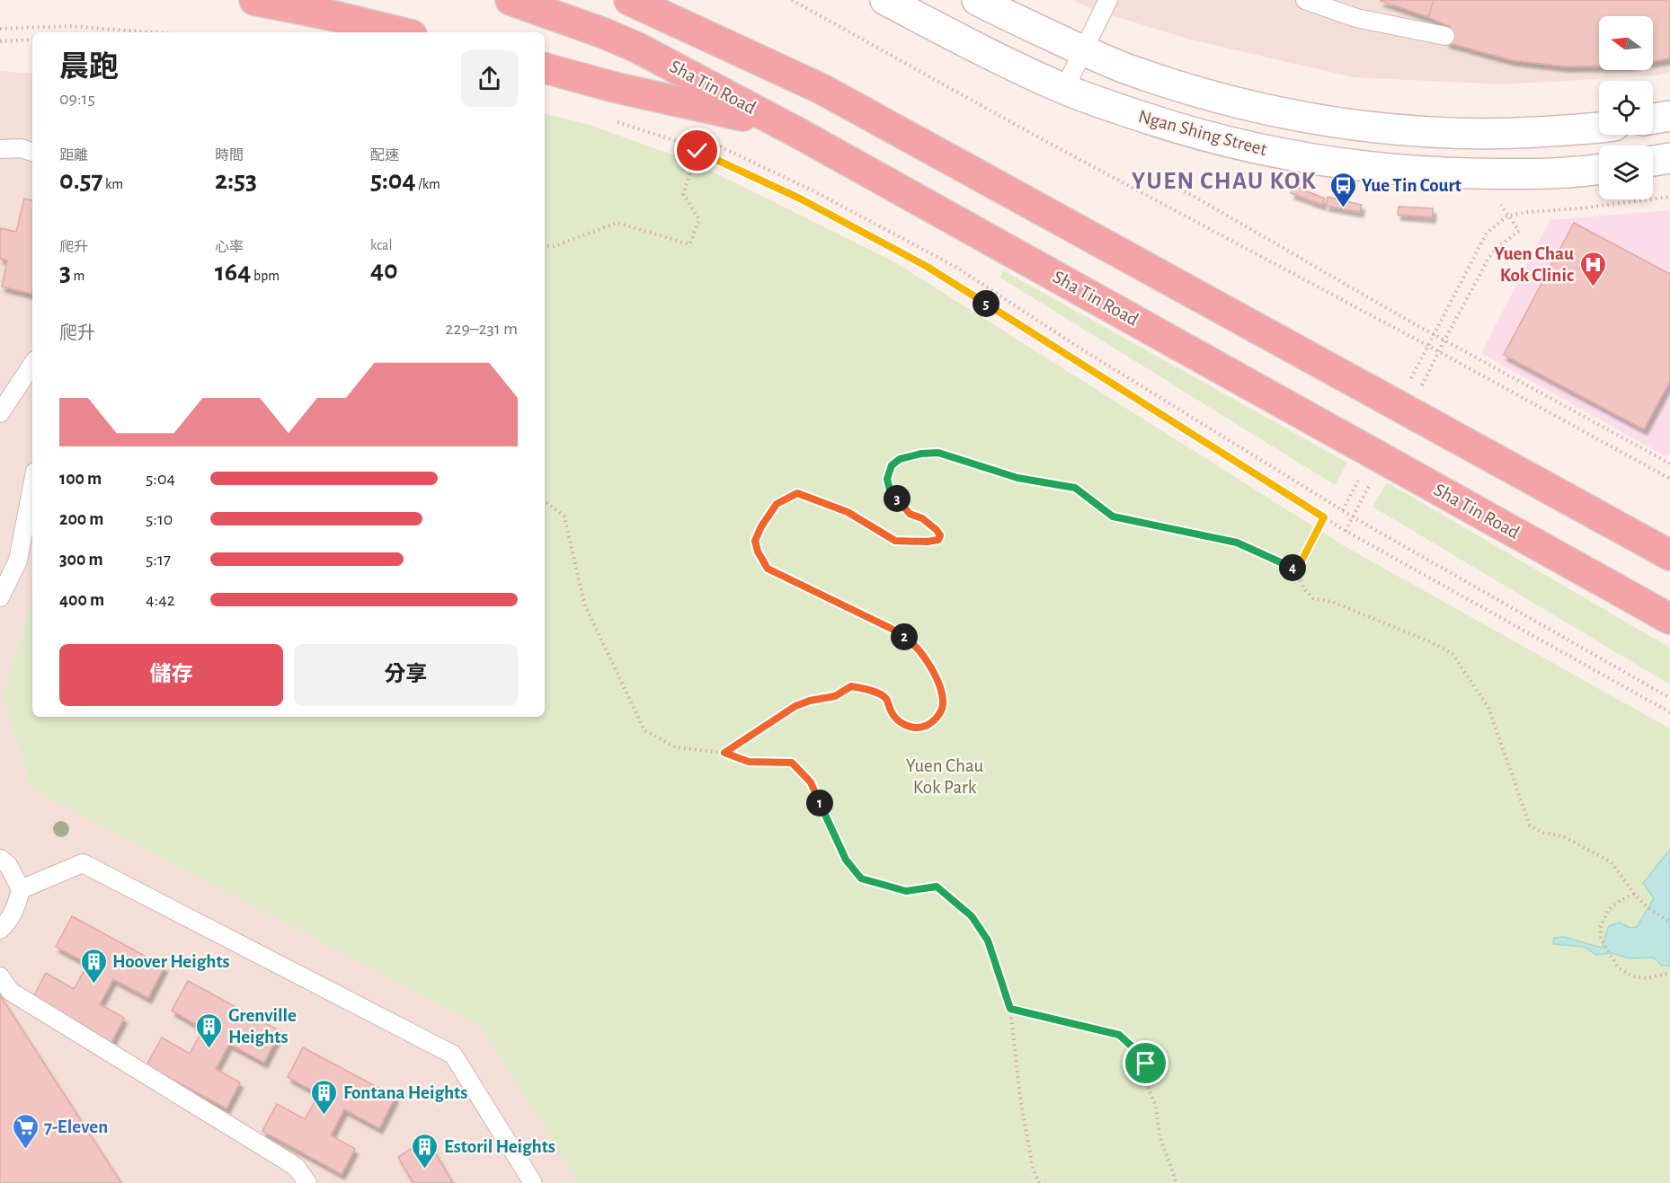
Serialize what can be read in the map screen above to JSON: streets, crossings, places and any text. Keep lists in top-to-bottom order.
{
  "streets": {
    "highway": ["Sha Tin Road"],
    "street": ["Ngan Shing Street"]
  },
  "districts": ["YUEN CHAU KOK"],
  "parks": ["Yuen Chau Kok Park"],
  "places": {
    "bus stop": ["Yue Tin Court"],
    "hospital": ["Yuen Chau Kok Clinic"],
    "building": [
      "Hoover Heights",
      "Grenville Heights",
      "Fontana Heights",
      "Estoril Heights"
    ],
    "supermarket": ["7-Eleven"]
  },
  "north": "left",
  "page": {
    "heading": ["晨跑", "09:15"],
    "stats": [
      ["距離", "0.57 km"],
      ["時間", "2:53"],
      ["配速", "5:04 /km"],
      ["爬升", "3 m"],
      ["心率", "164 bpm"],
      ["kcal", "40"]
    ],
    "pins": [
      "5",
      "3",
      "4",
      "2",
      "1"
    ],
    "chart": ["爬升", "229–231 m"],
    "list": [
      {
        "name": "100 m",
        "note": "5:04"
      },
      {
        "name": "200 m",
        "note": "5:10"
      },
      {
        "name": "300 m",
        "note": "5:17"
      },
      {
        "name": "400 m",
        "note": "4:42"
      }
    ],
    "buttons": ["儲存", "分享"]
  }
}
